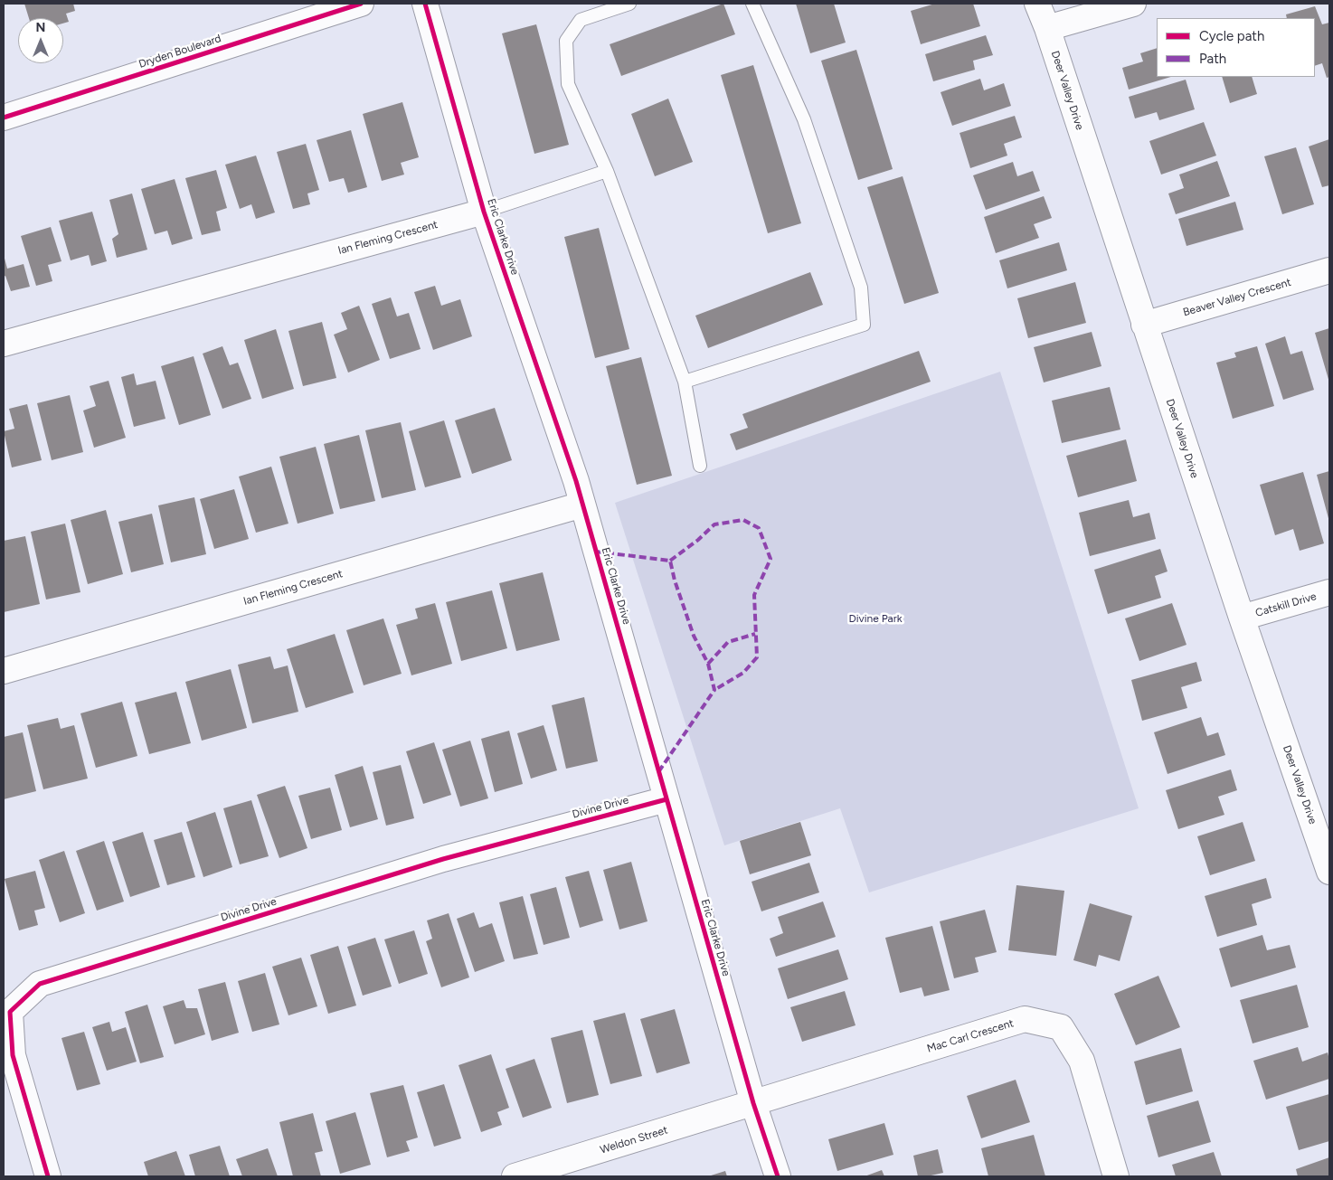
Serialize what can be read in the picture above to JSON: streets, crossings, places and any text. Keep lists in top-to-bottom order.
{
  "streets": {
    "street": [
      "Dryden Boulevard",
      "Deer Valley Drive",
      "Eric Clarke Drive",
      "Ian Fleming Crescent",
      "Beaver Valley Crescent",
      "Catskill Drive",
      "Divine Drive",
      "Mac Carl Crescent",
      "Weldon Street"
    ]
  },
  "crossings": [
    ["Deer Valley Drive", "Beaver Valley Crescent"],
    ["Deer Valley Drive", "Catskill Drive"],
    ["Eric Clarke Drive", "Ian Fleming Crescent"],
    ["Eric Clarke Drive", "Divine Drive"],
    ["Eric Clarke Drive", "Mac Carl Crescent"],
    ["Eric Clarke Drive", "Weldon Street"],
    ["Mac Carl Crescent", "Weldon Street"]
  ],
  "parks": ["Divine Park"],
  "legend": ["Cycle path", "Path"],
  "north": "top"
}
